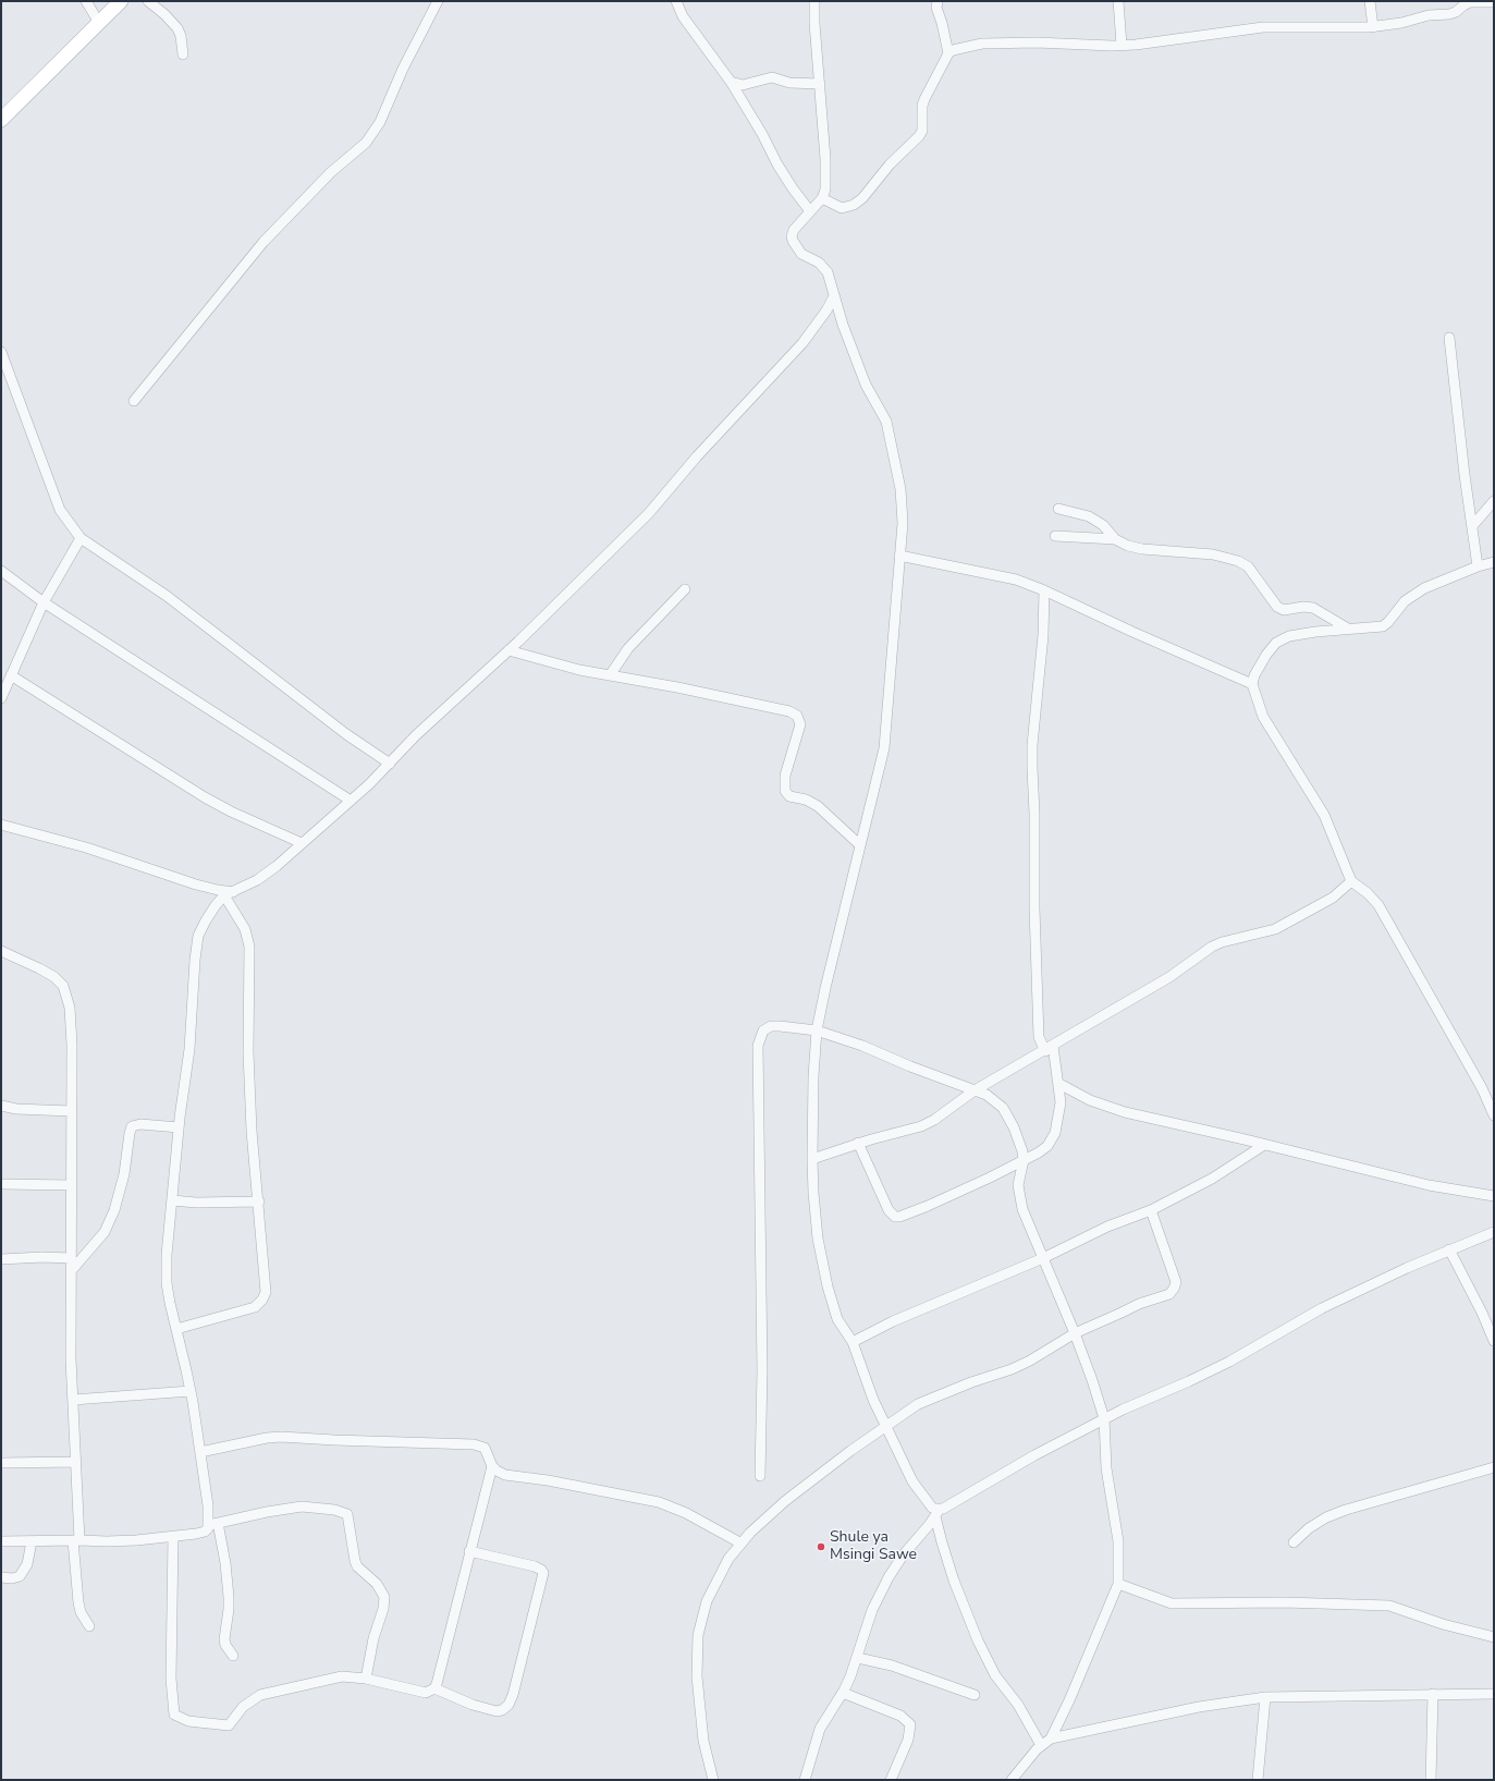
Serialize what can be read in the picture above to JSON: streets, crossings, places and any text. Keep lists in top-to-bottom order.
{
  "places": ["Shule ya Msingi Sawe"]
}
